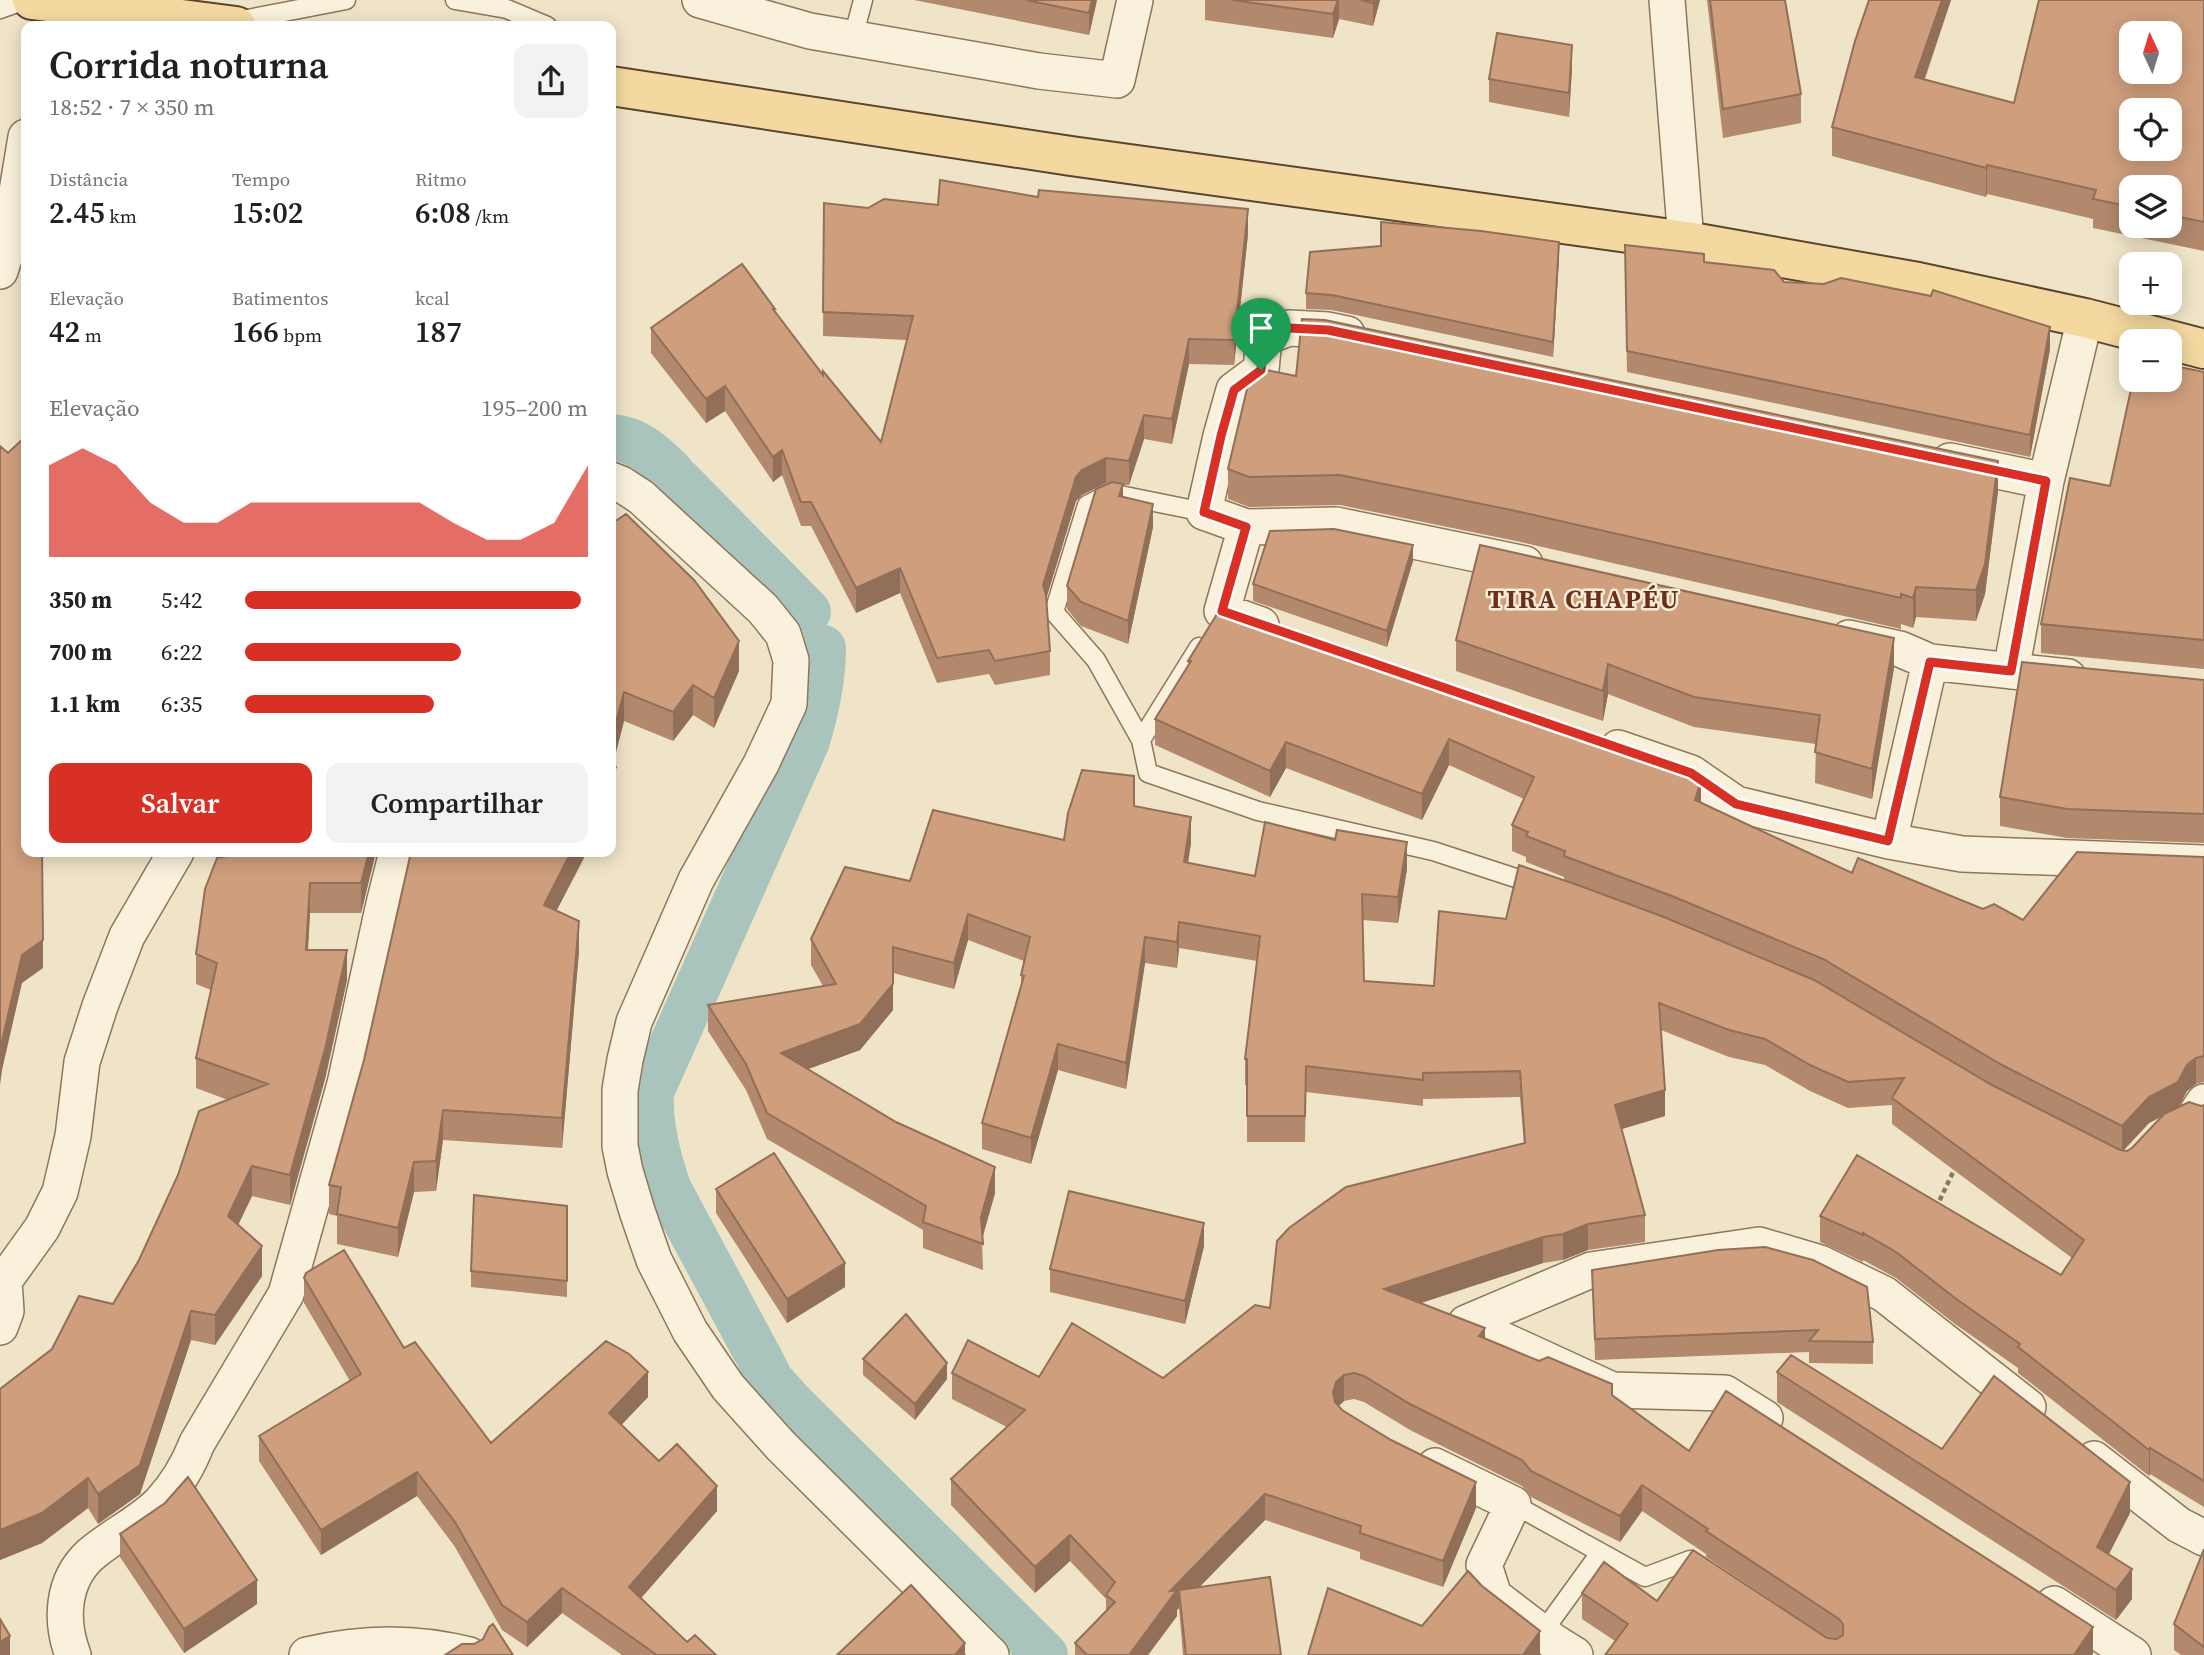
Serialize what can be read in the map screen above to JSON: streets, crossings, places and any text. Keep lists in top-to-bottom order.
{
  "districts": ["TIRA CHAPÉU"],
  "north": "top",
  "page": {
    "map_buttons": ["+", "−"],
    "heading": ["Corrida noturna", "18:52 · 7 × 350 m"],
    "stats": [
      ["Distância", "2.45 km"],
      ["Tempo", "15:02"],
      ["Ritmo", "6:08 /km"],
      ["Elevação", "42 m"],
      ["Batimentos", "166 bpm"],
      ["kcal", "187"]
    ],
    "chart": ["Elevação", "195–200 m"],
    "list": [
      {
        "name": "350 m",
        "note": "5:42"
      },
      {
        "name": "700 m",
        "note": "6:22"
      },
      {
        "name": "1.1 km",
        "note": "6:35"
      }
    ],
    "buttons": ["Salvar", "Compartilhar"]
  }
}
